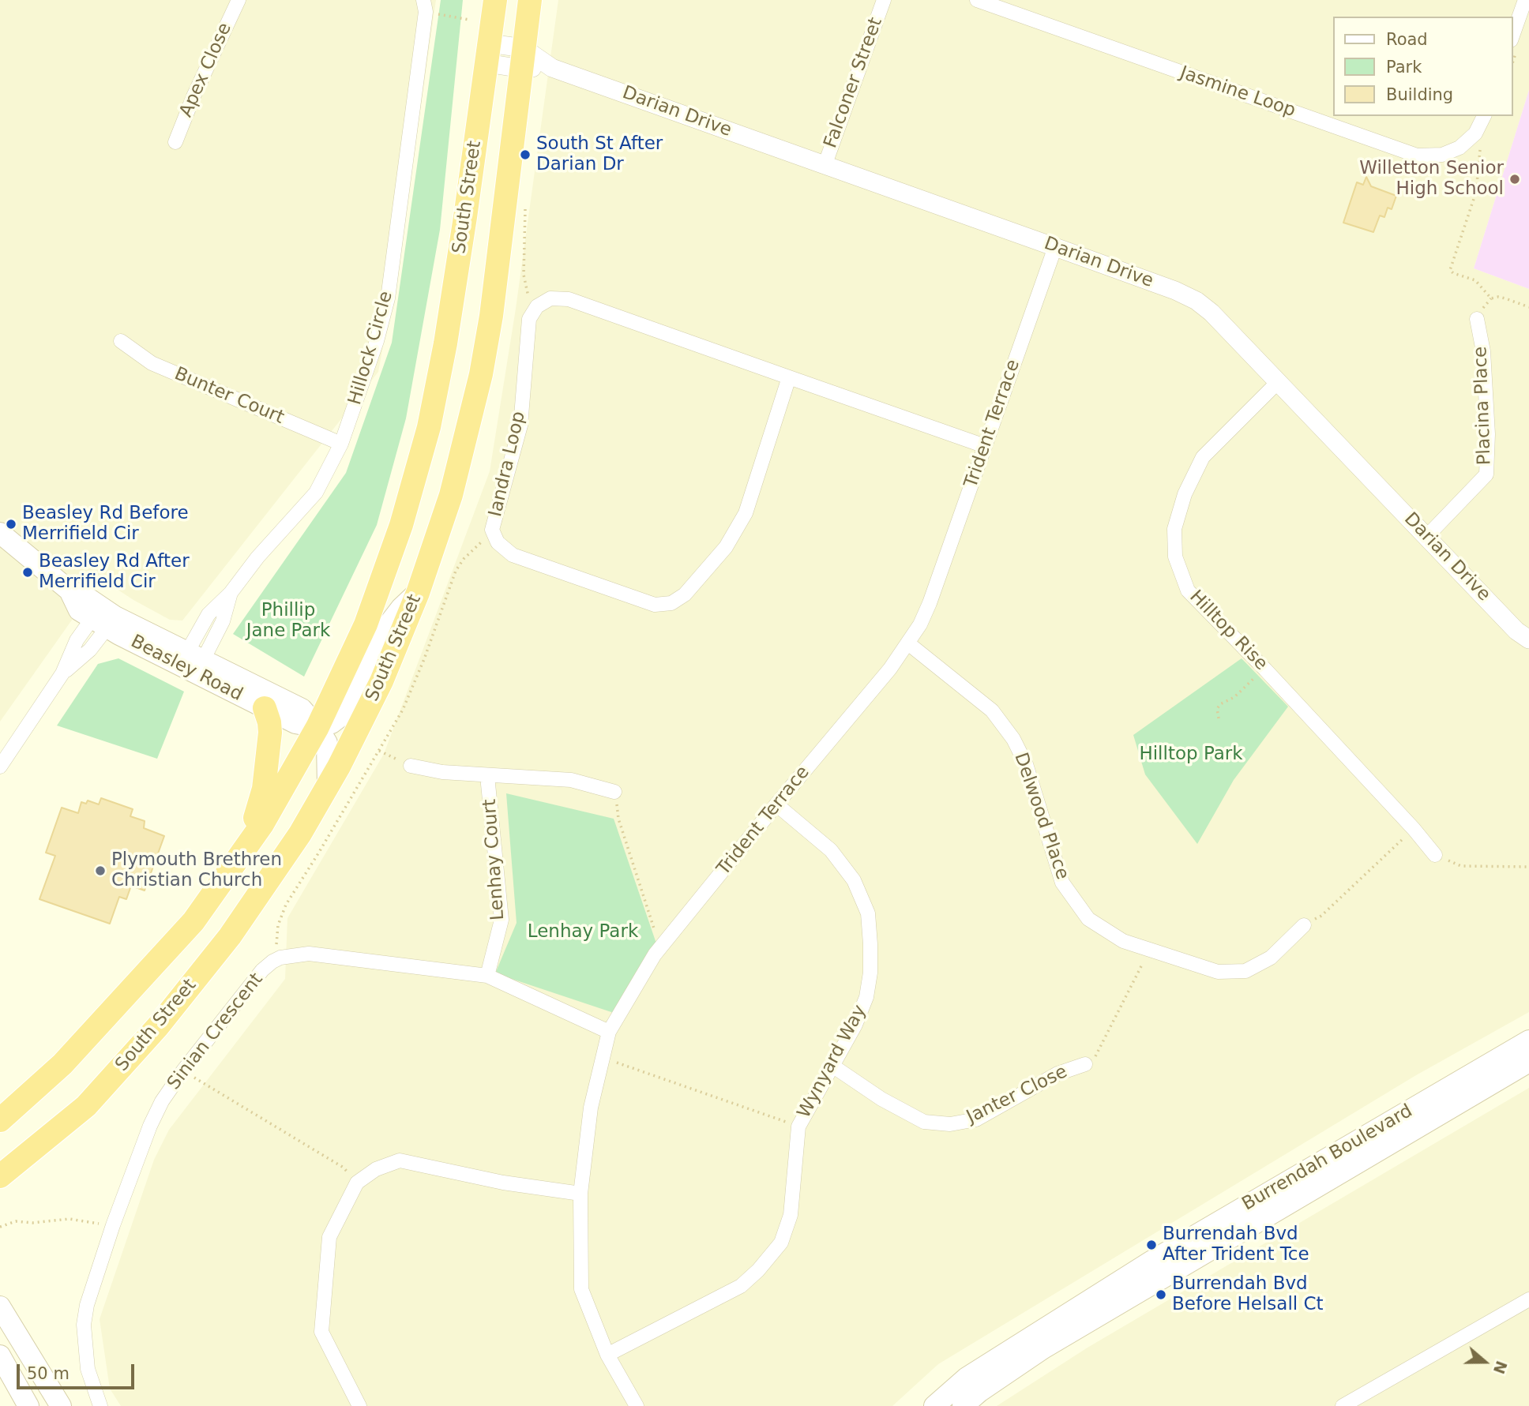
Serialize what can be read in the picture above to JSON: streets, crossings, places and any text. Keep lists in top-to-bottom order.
{
  "streets": {
    "highway": ["South Street"],
    "main road": ["Beasley Road", "Burrendah Boulevard"],
    "street": [
      "Apex Close",
      "Falconer Street",
      "Jasmine Loop",
      "Darian Drive",
      "Hillock Circle",
      "Bunter Court",
      "Placina Place",
      "Trident Terrace",
      "Iandra Loop",
      "Hilltop Rise",
      "Delwood Place",
      "Lenhay Court",
      "Sinian Crescent",
      "Wynyard Way",
      "Janter Close"
    ]
  },
  "crossings": [
    ["Falconer Street", "Darian Drive"],
    ["Darian Drive", "South Street"],
    ["Darian Drive", "Placina Place"],
    ["Darian Drive", "Trident Terrace"],
    ["Darian Drive", "Hilltop Rise"],
    ["South Street", "Beasley Road"],
    ["Hillock Circle", "Bunter Court"],
    ["Hillock Circle", "Beasley Road"],
    ["Trident Terrace", "Delwood Place"],
    ["Trident Terrace", "Wynyard Way"],
    ["Wynyard Way", "Janter Close"]
  ],
  "parks": ["Phillip Jane Park", "Hilltop Park", "Lenhay Park"],
  "places": [
    "South St After Darian Dr",
    "Willetton Senior High School",
    "Beasley Rd Before Merrifield Cir",
    "Beasley Rd After Merrifield Cir",
    "Plymouth Brethren Christian Church",
    "Burrendah Bvd After Trident Tce",
    "Burrendah Bvd Before Helsall Ct"
  ],
  "legend": ["Road", "Park", "Building"],
  "scale_bar": "50 m",
  "north": "right"
}
